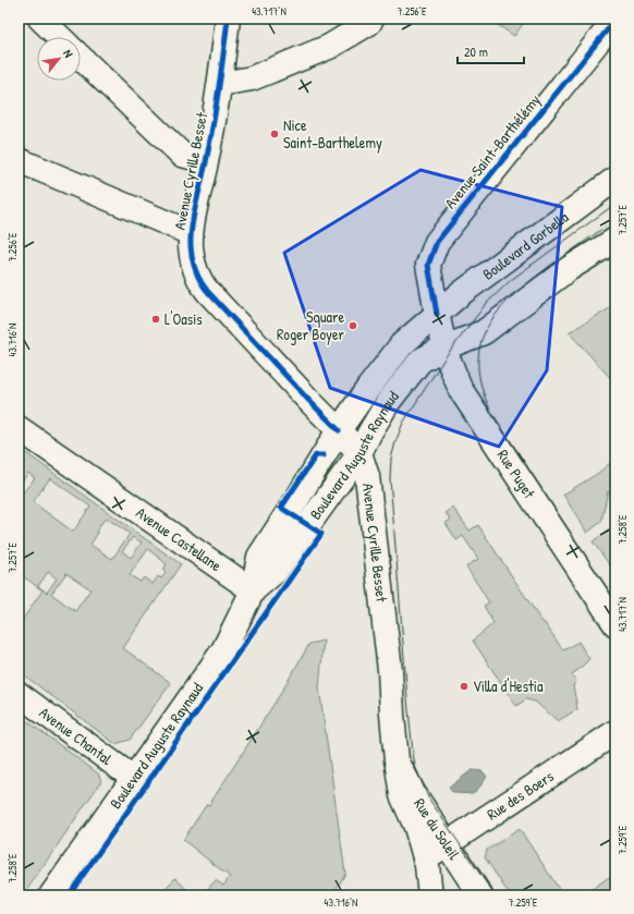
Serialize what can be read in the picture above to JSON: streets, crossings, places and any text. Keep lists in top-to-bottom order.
{
  "streets": {
    "main road": [
      "Avenue Saint-Barthélémy",
      "Avenue Cyrille Besset",
      "Boulevard Gorbella",
      "Boulevard Auguste Raynaud",
      "Rue Puget",
      "Avenue Castellane",
      "Avenue Chantal",
      "Rue des Boers",
      "Rue du Soleil"
    ]
  },
  "crossings": [
    ["Avenue Saint-Barthélémy", "Boulevard Gorbella"],
    ["Avenue Saint-Barthélémy", "Boulevard Auguste Raynaud"],
    ["Avenue Saint-Barthélémy", "Rue Puget"],
    ["Avenue Cyrille Besset", "Boulevard Auguste Raynaud"],
    ["Avenue Cyrille Besset", "Rue des Boers"],
    ["Avenue Cyrille Besset", "Rue du Soleil"],
    ["Boulevard Gorbella", "Boulevard Auguste Raynaud"],
    ["Boulevard Gorbella", "Rue Puget"],
    ["Boulevard Auguste Raynaud", "Rue Puget"],
    ["Boulevard Auguste Raynaud", "Avenue Castellane"],
    ["Boulevard Auguste Raynaud", "Avenue Chantal"],
    ["Rue des Boers", "Rue du Soleil"]
  ],
  "places": [
    "Nice Saint-Barthelemy",
    "L'Oasis",
    "Square Roger Boyer",
    "Villa d'Hestia"
  ],
  "scale_bar": "20 m",
  "north": "top right",
  "coordinates": [
    "43.717°N",
    "7.256°E",
    "7.257°E",
    "43.716°N",
    "7.258°E",
    "7.259°E"
  ]
}
